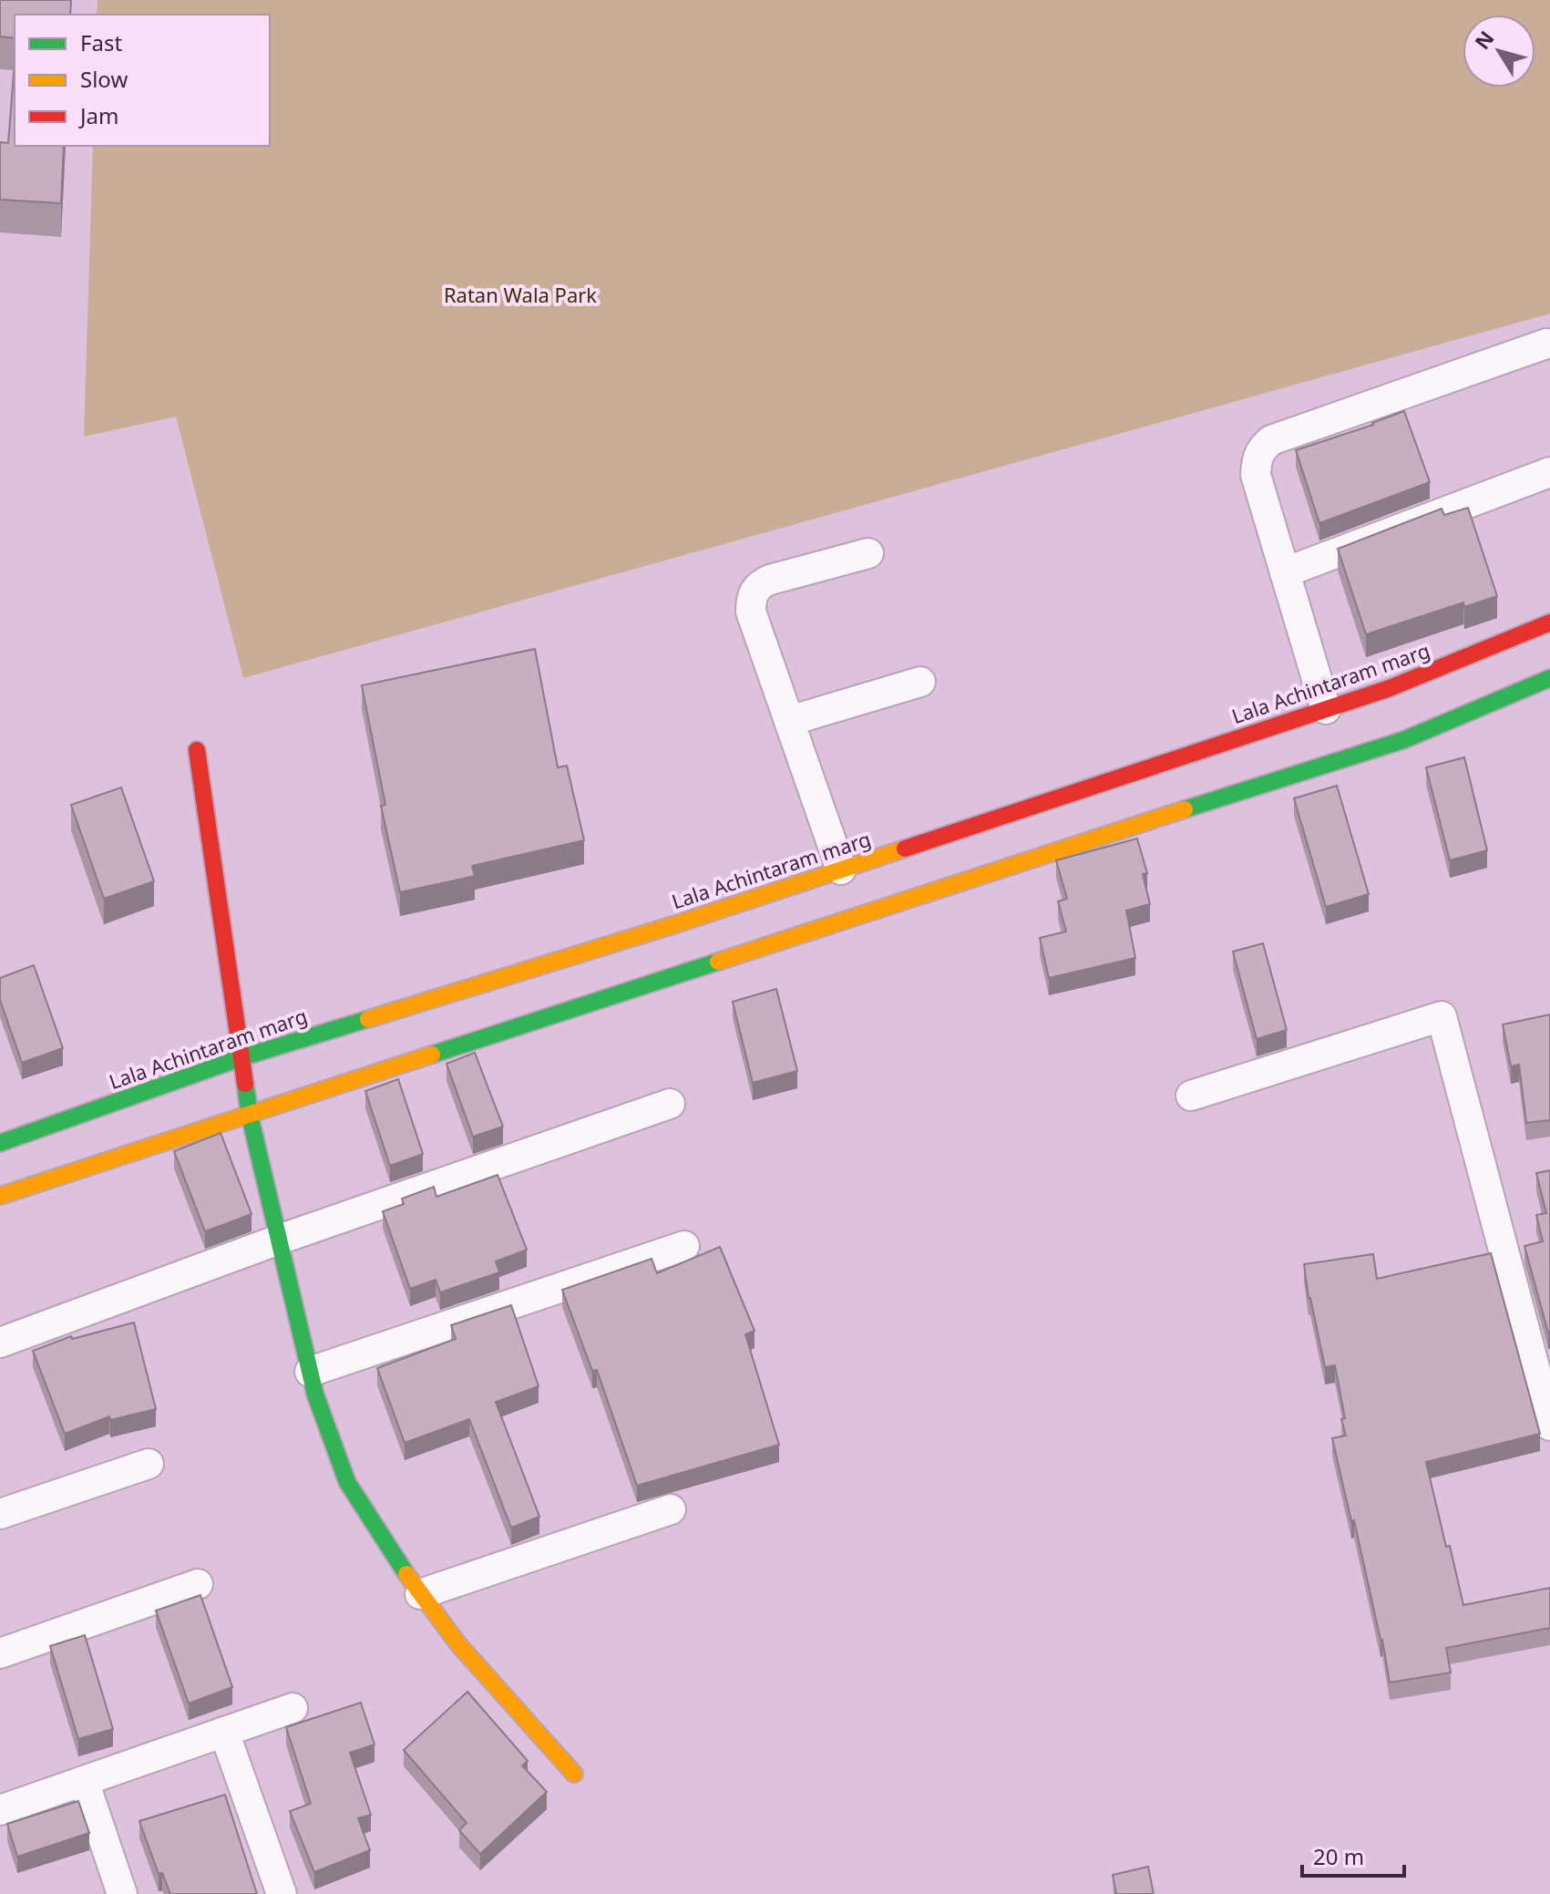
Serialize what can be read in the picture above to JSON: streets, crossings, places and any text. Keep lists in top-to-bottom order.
{
  "streets": {
    "street": ["Lala Achintaram marg"]
  },
  "parks": ["Ratan Wala Park"],
  "legend": ["Fast", "Slow", "Jam"],
  "scale_bar": "20 m",
  "north": "top left"
}
